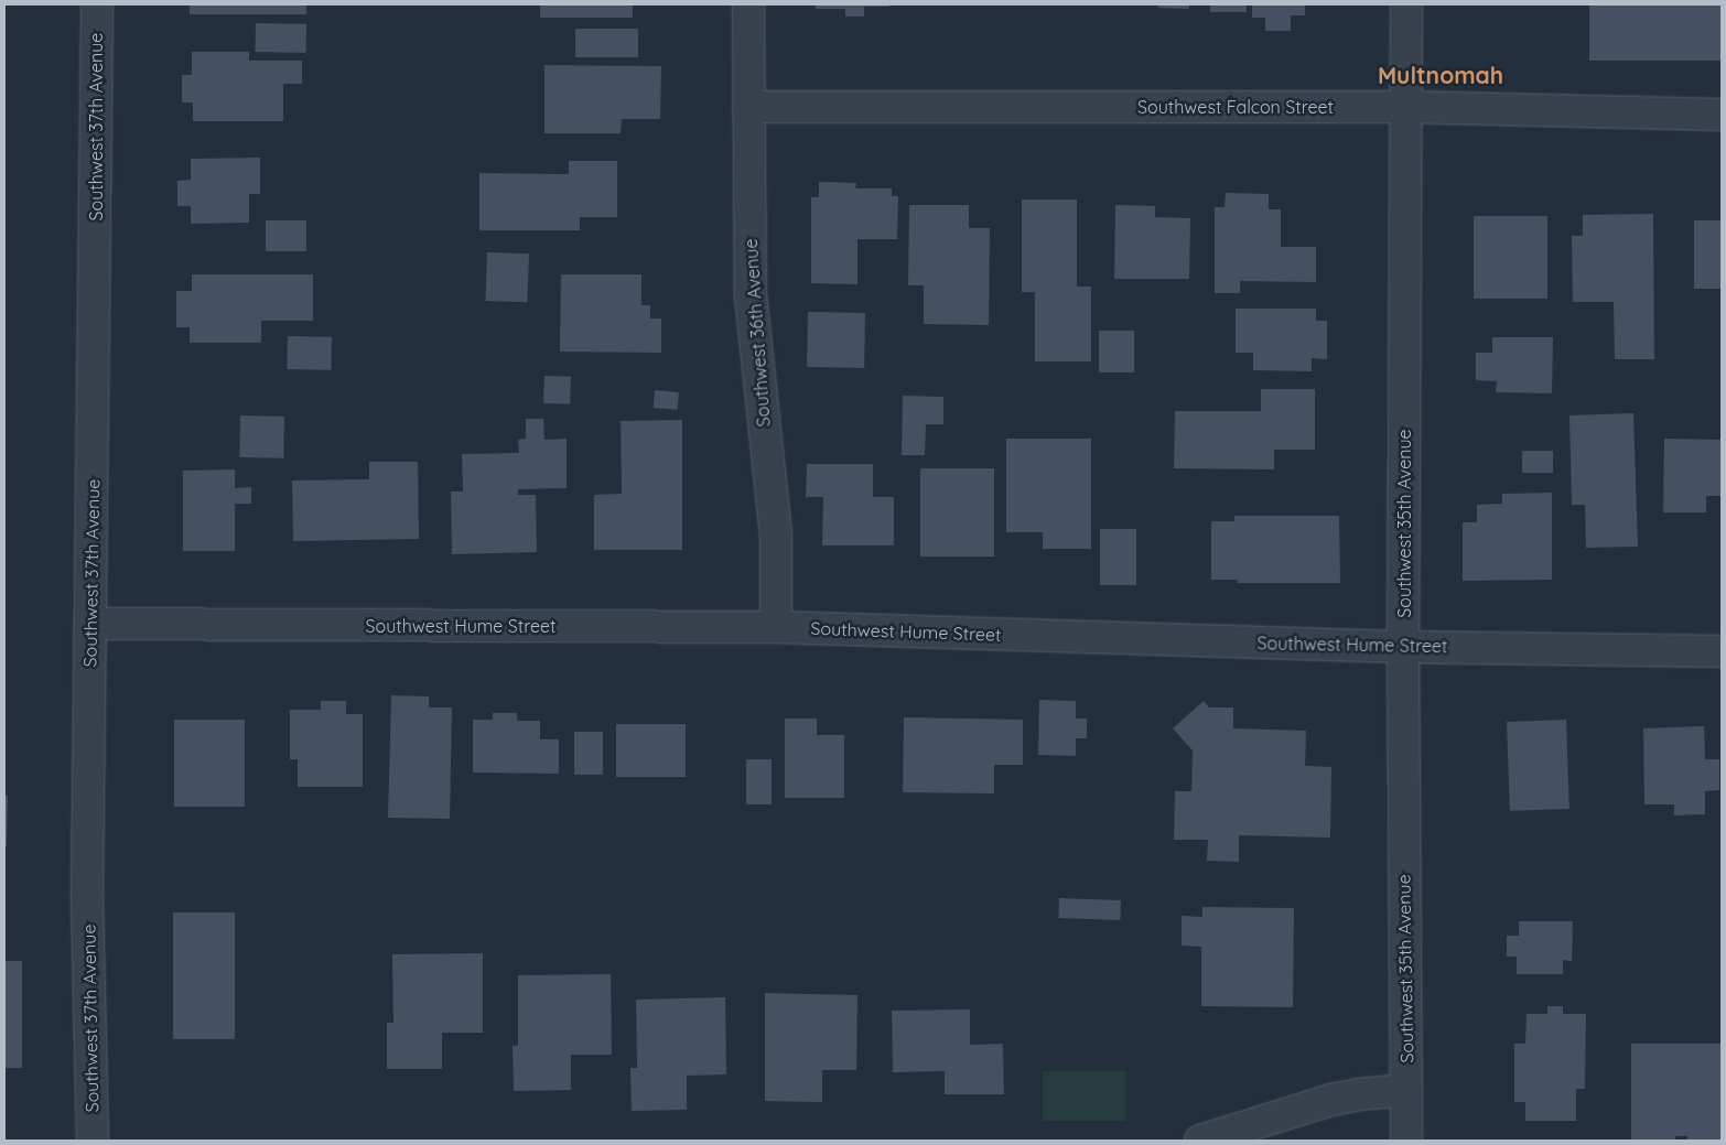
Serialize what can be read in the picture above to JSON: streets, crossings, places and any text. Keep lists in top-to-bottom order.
{
  "streets": {
    "street": [
      "Southwest Falcon Street",
      "Southwest 37th Avenue",
      "Southwest 36th Avenue",
      "Southwest 35th Avenue",
      "Southwest Hume Street"
    ]
  },
  "crossings": [
    ["Southwest Falcon Street", "Southwest 36th Avenue"],
    ["Southwest Falcon Street", "Southwest 35th Avenue"],
    ["Southwest 37th Avenue", "Southwest Hume Street"],
    ["Southwest 36th Avenue", "Southwest Hume Street"],
    ["Southwest 35th Avenue", "Southwest Hume Street"]
  ],
  "districts": ["Multnomah"]
}
